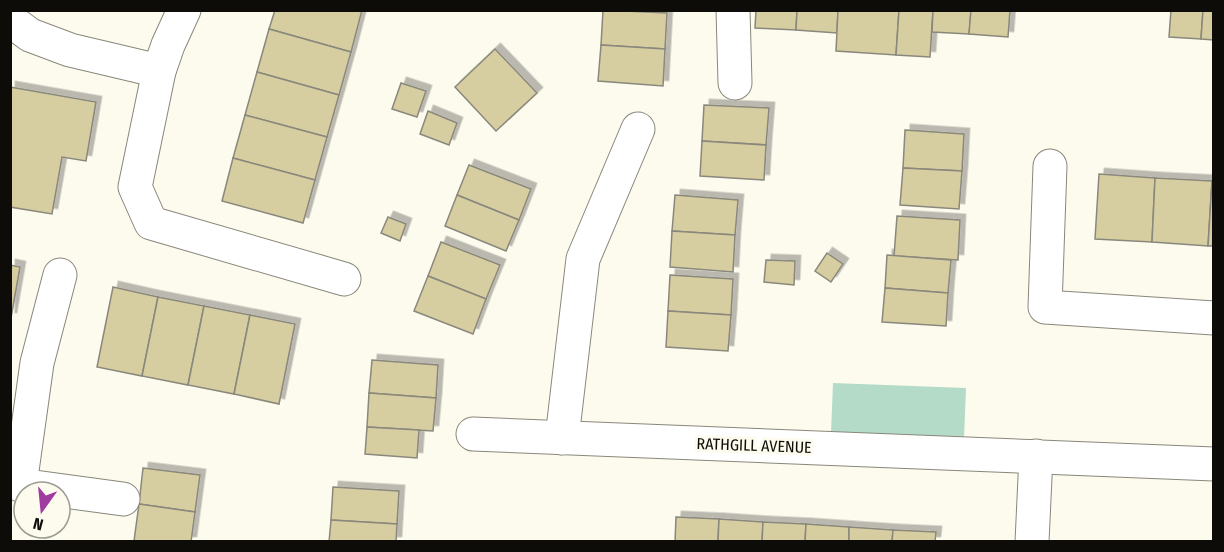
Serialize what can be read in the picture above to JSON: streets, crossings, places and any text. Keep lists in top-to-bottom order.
{
  "streets": {
    "street": ["RATHGILL AVENUE"]
  },
  "north": "bottom"
}
